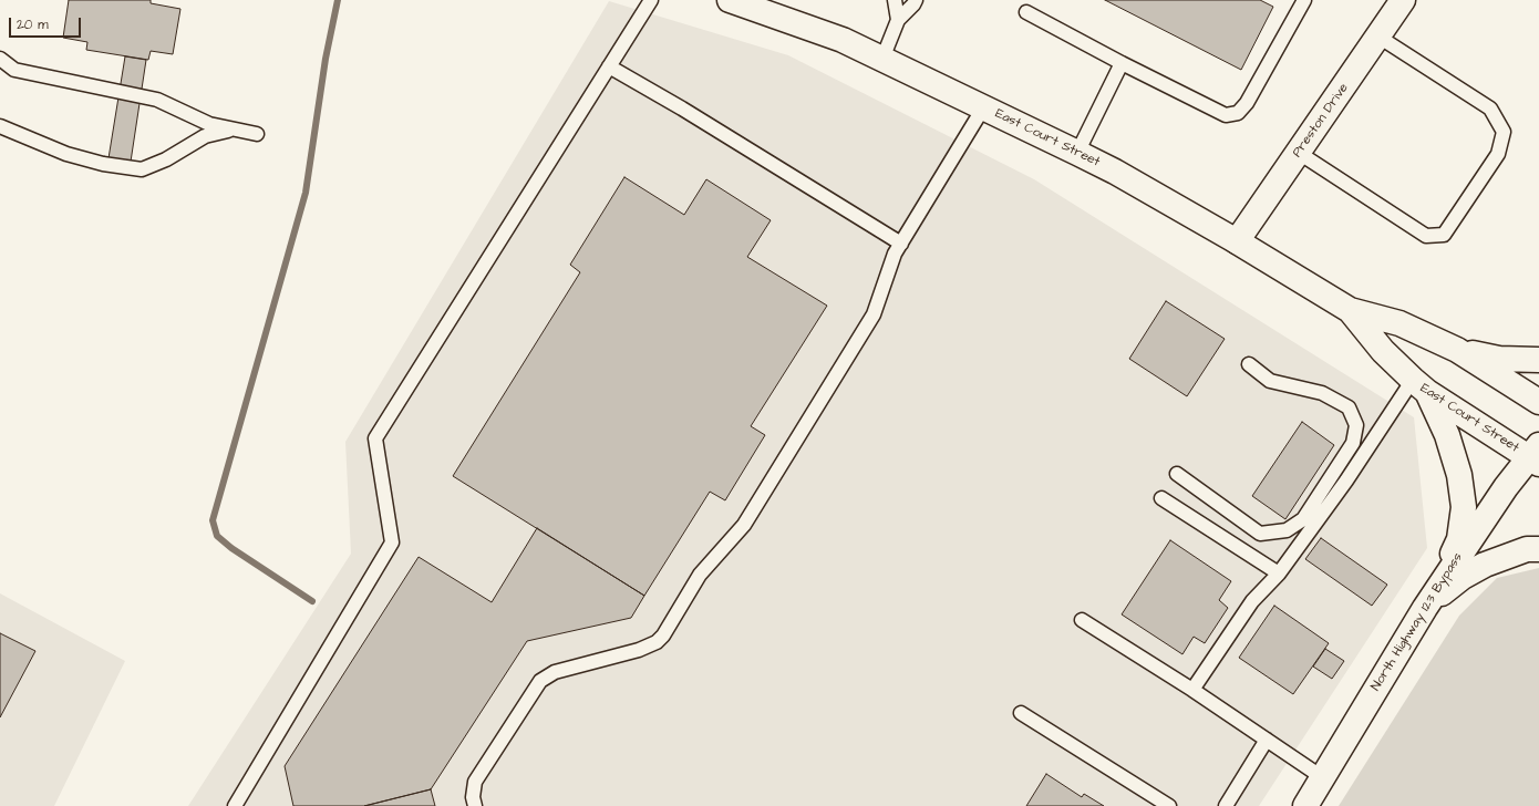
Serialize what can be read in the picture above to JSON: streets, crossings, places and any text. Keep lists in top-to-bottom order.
{
  "streets": {
    "main road": ["Preston Drive", "East Court Street", "North Highway 123 Bypass"]
  },
  "crossings": [
    ["Preston Drive", "East Court Street"],
    ["East Court Street", "North Highway 123 Bypass"]
  ],
  "scale_bar": "20 m"
}
